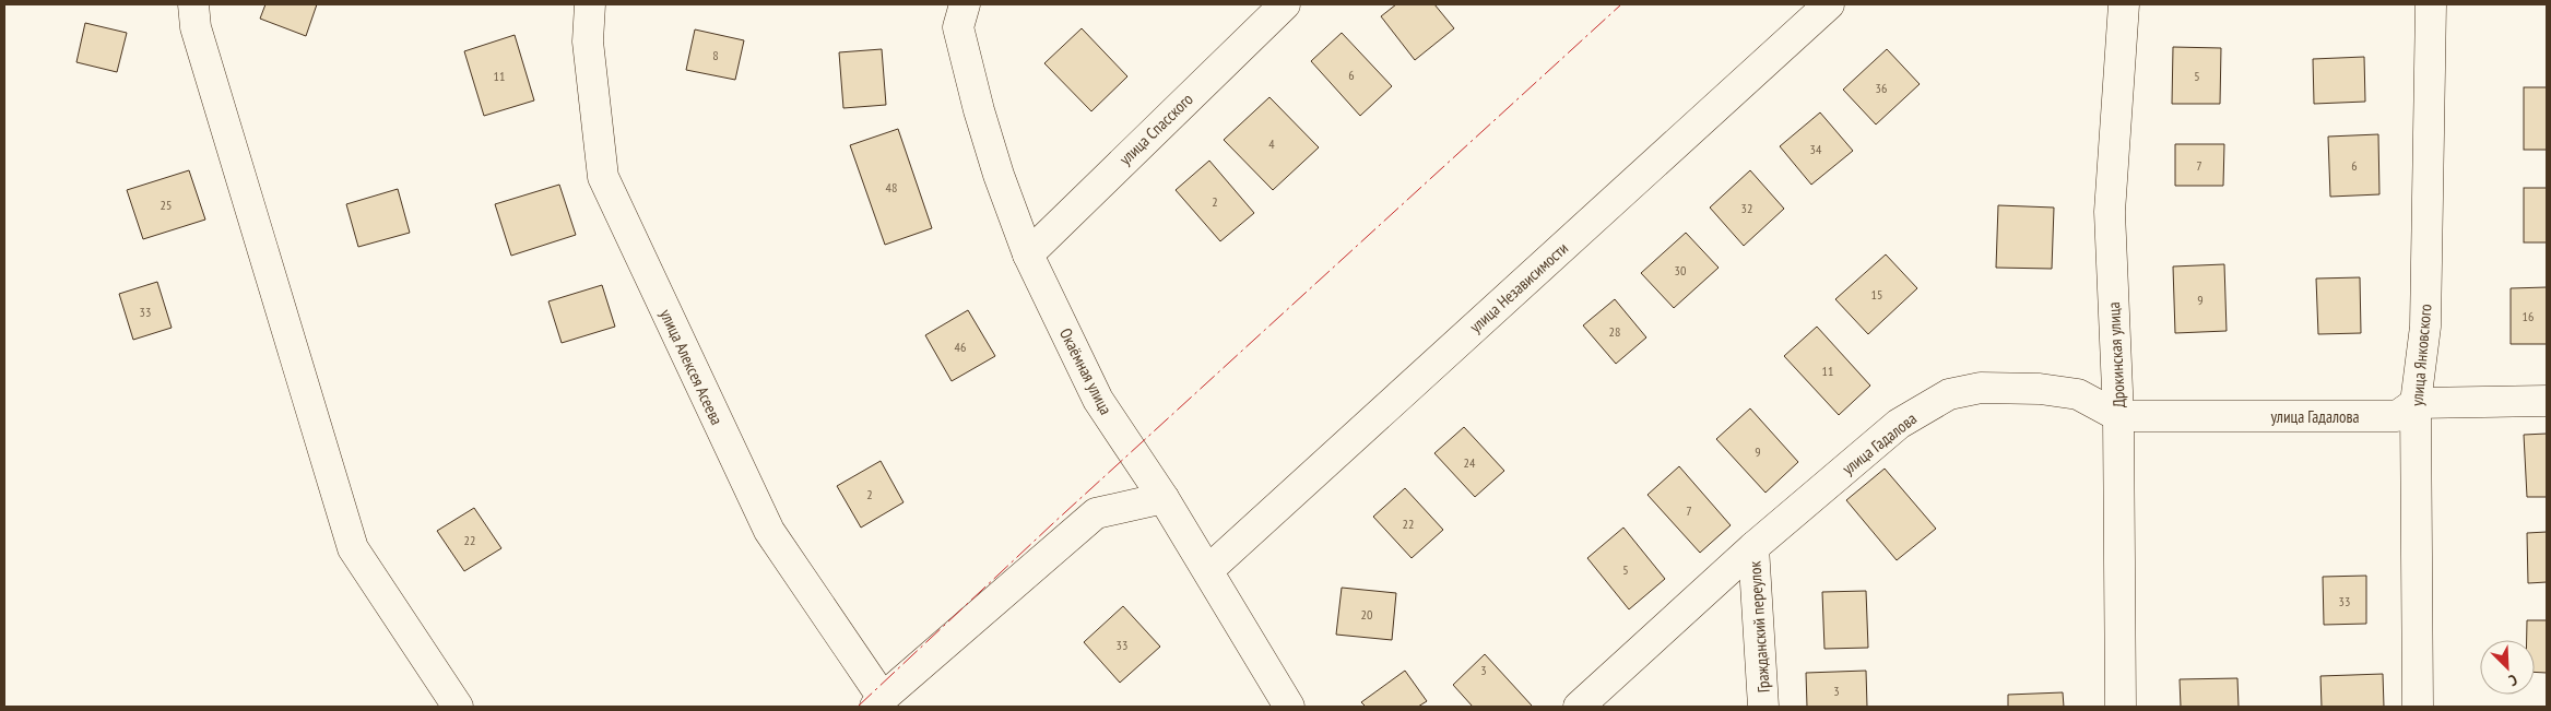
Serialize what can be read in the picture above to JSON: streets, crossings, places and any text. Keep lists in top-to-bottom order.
{
  "streets": {
    "street": [
      "улица Спасского",
      "улица Независимости",
      "Дрокинская улица",
      "улица Янковского",
      "улица Алексея Асеева",
      "Окаёмная улица",
      "улица Гадалова",
      "Гражданский переулок"
    ]
  },
  "crossings": [
    ["улица Спасского", "Окаёмная улица"],
    ["улица Независимости", "Окаёмная улица"],
    ["Дрокинская улица", "улица Гадалова"],
    ["улица Янковского", "улица Гадалова"],
    ["улица Гадалова", "Гражданский переулок"]
  ],
  "house_numbers": [
    "8",
    "6",
    "11",
    "5",
    "36",
    "4",
    "34",
    "7",
    "6",
    "48",
    "2",
    "25",
    "32",
    "30",
    "15",
    "9",
    "33",
    "16",
    "28",
    "46",
    "11",
    "9",
    "24",
    "2",
    "7",
    "22",
    "22",
    "5",
    "33",
    "20",
    "33",
    "3",
    "3"
  ],
  "north": "bottom right"
}
